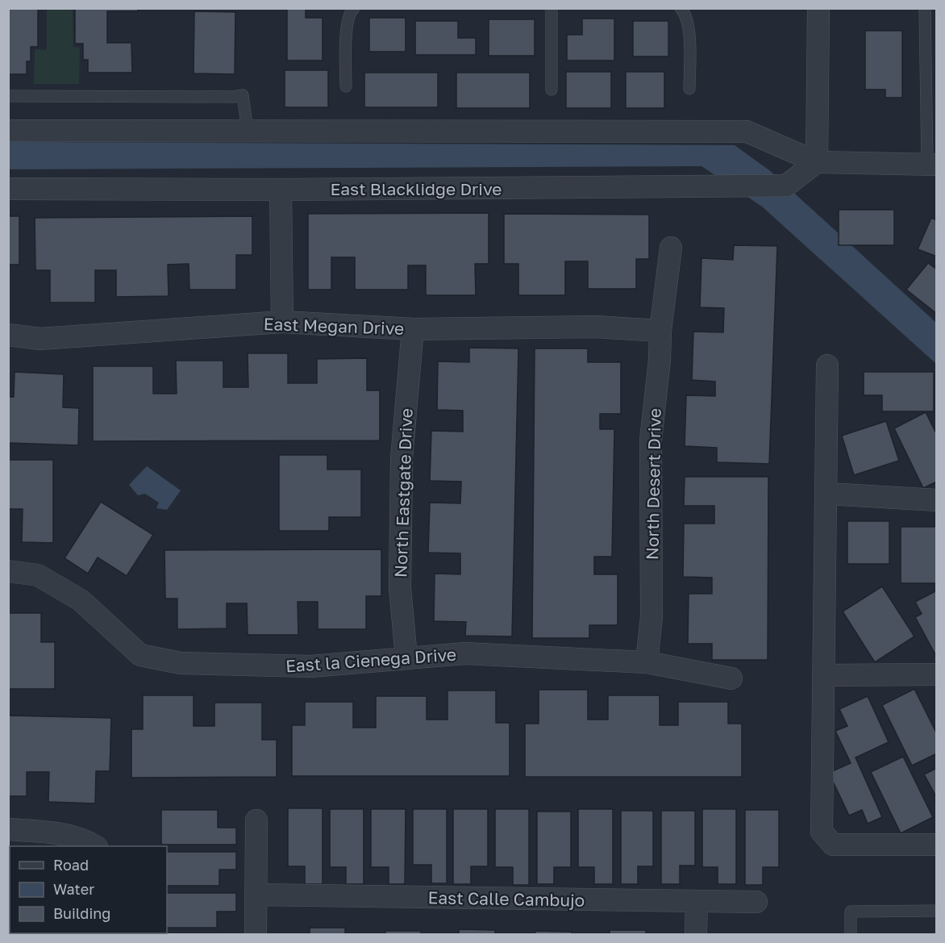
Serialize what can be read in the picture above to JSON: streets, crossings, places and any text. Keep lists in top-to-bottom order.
{
  "streets": {
    "street": [
      "East Blacklidge Drive",
      "East Megan Drive",
      "North Desert Drive",
      "North Eastgate Drive",
      "East la Cienega Drive",
      "East Calle Cambujo"
    ]
  },
  "crossings": [
    ["East Megan Drive", "North Desert Drive"],
    ["East Megan Drive", "North Eastgate Drive"],
    ["North Desert Drive", "East la Cienega Drive"],
    ["North Eastgate Drive", "East la Cienega Drive"]
  ],
  "legend": ["Road", "Water", "Building"]
}
